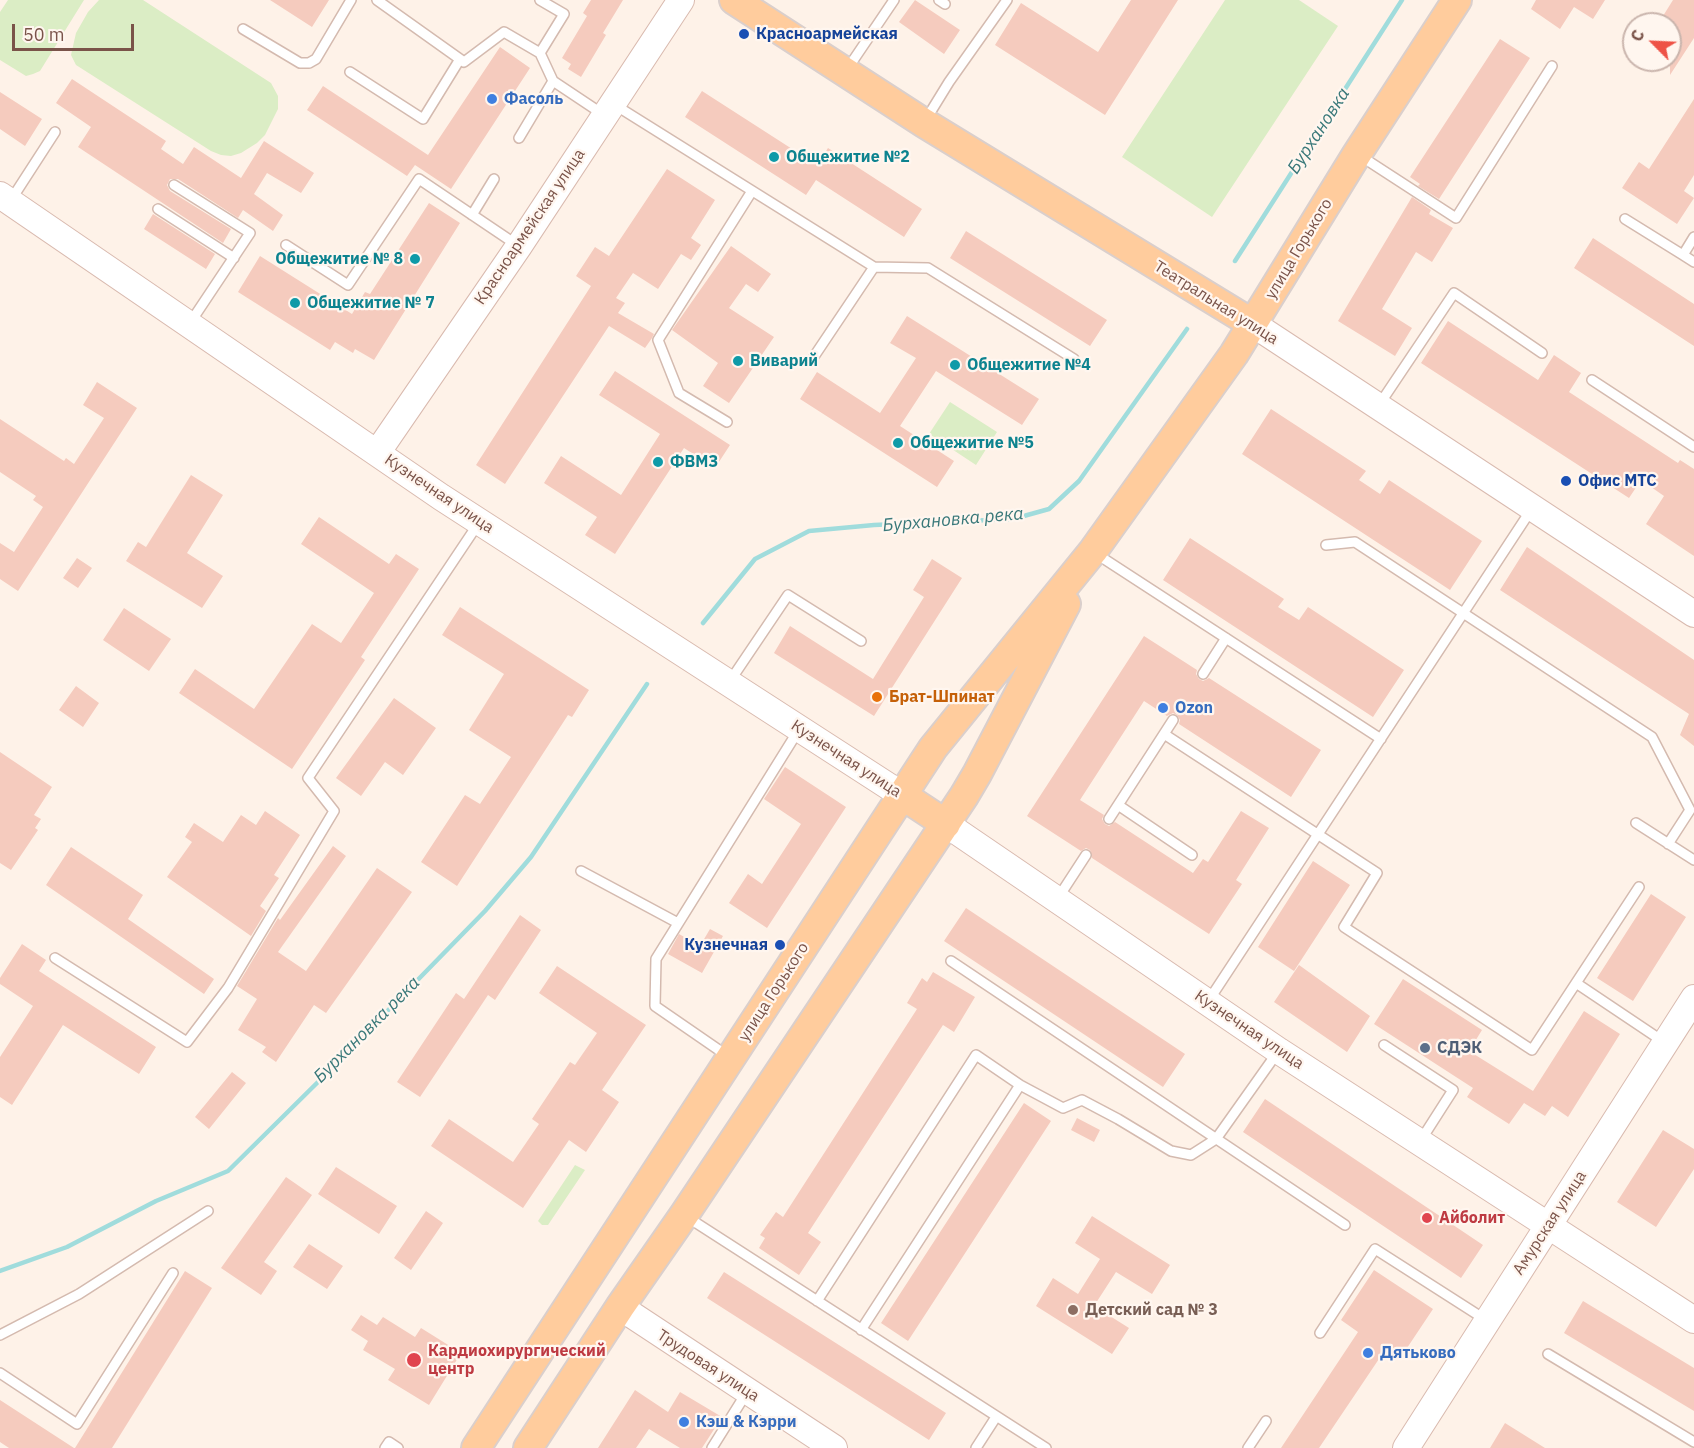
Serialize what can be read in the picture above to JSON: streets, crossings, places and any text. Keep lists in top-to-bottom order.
{
  "streets": {
    "main road": [
      "улица Горького",
      "Театральная улица",
      "Кузнечная улица",
      "Трудовая улица"
    ],
    "street": ["Красноармейская улица", "Амурская улица"]
  },
  "crossings": [
    ["Красноармейская улица", "Кузнечная улица"],
    ["улица Горького", "Театральная улица"],
    ["улица Горького", "Кузнечная улица"],
    ["улица Горького", "Трудовая улица"],
    ["Кузнечная улица", "Амурская улица"]
  ],
  "water": ["Бурхановка", "Бурхановка река"],
  "places": [
    "Красноармейская",
    "Фасоль",
    "Общежитие №2",
    "Общежитие № 8",
    "Общежитие № 7",
    "Виварий",
    "Общежитие №4",
    "Общежитие №5",
    "ФВМЗ",
    "Офис МТС",
    "Брат-Шпинат",
    "Ozon",
    "Кузнечная",
    "СДЭК",
    "Айболит",
    "Детский сад № 3",
    "Дятьково",
    "Кардиохирургический центр",
    "Кэш & Кэрри"
  ],
  "scale_bar": "50 m",
  "north": "top left"
}
